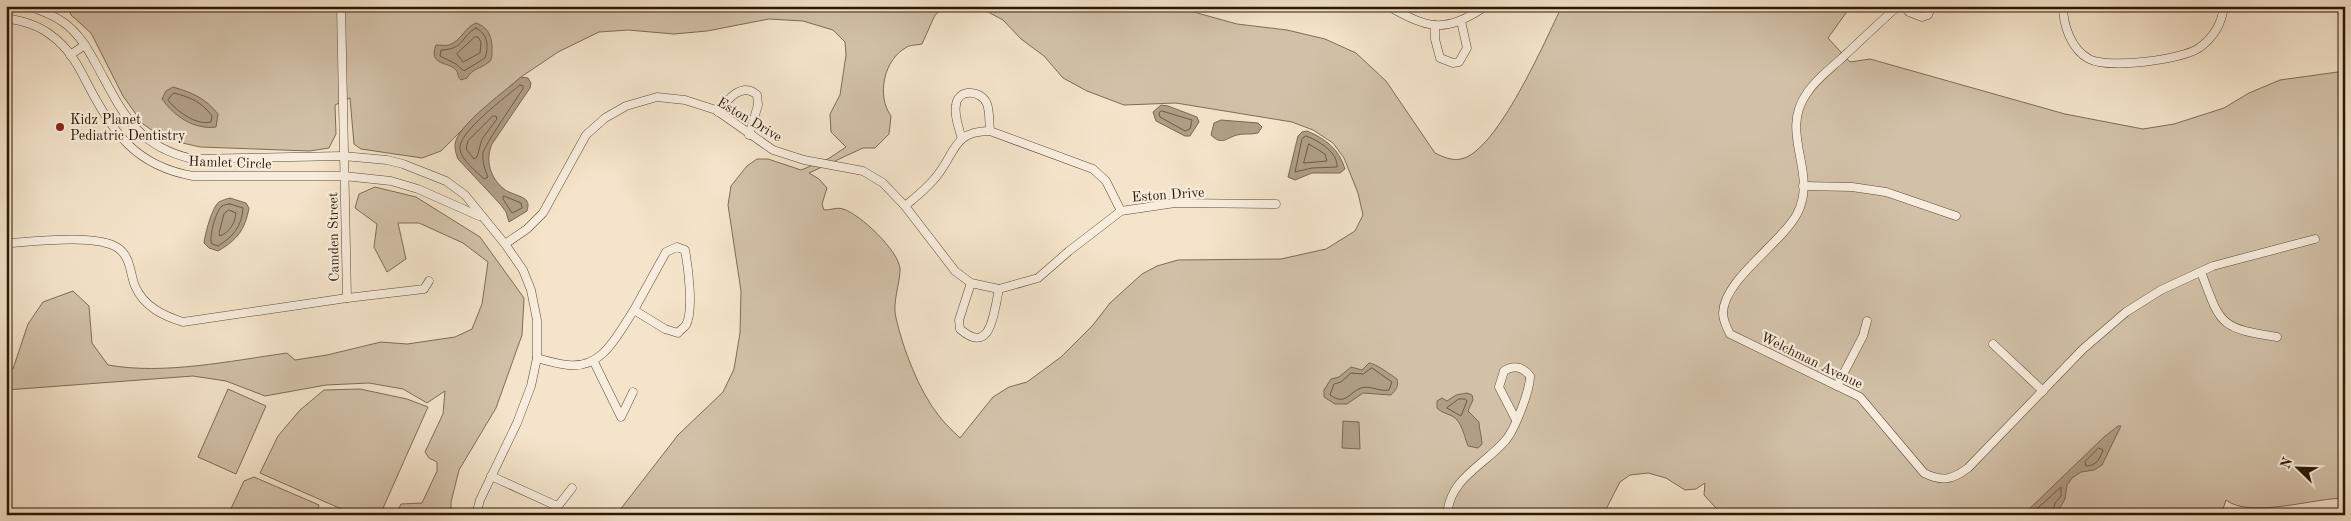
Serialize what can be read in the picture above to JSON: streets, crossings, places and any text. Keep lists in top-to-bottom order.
{
  "streets": {
    "street": [
      "Eston Drive",
      "Hamlet Circle",
      "Camden Street",
      "Welchman Avenue"
    ]
  },
  "crossings": [
    ["Eston Drive", "Hamlet Circle"],
    ["Hamlet Circle", "Camden Street"]
  ],
  "places": ["Kidz Planet Pediatric Dentistry"],
  "north": "top left"
}
